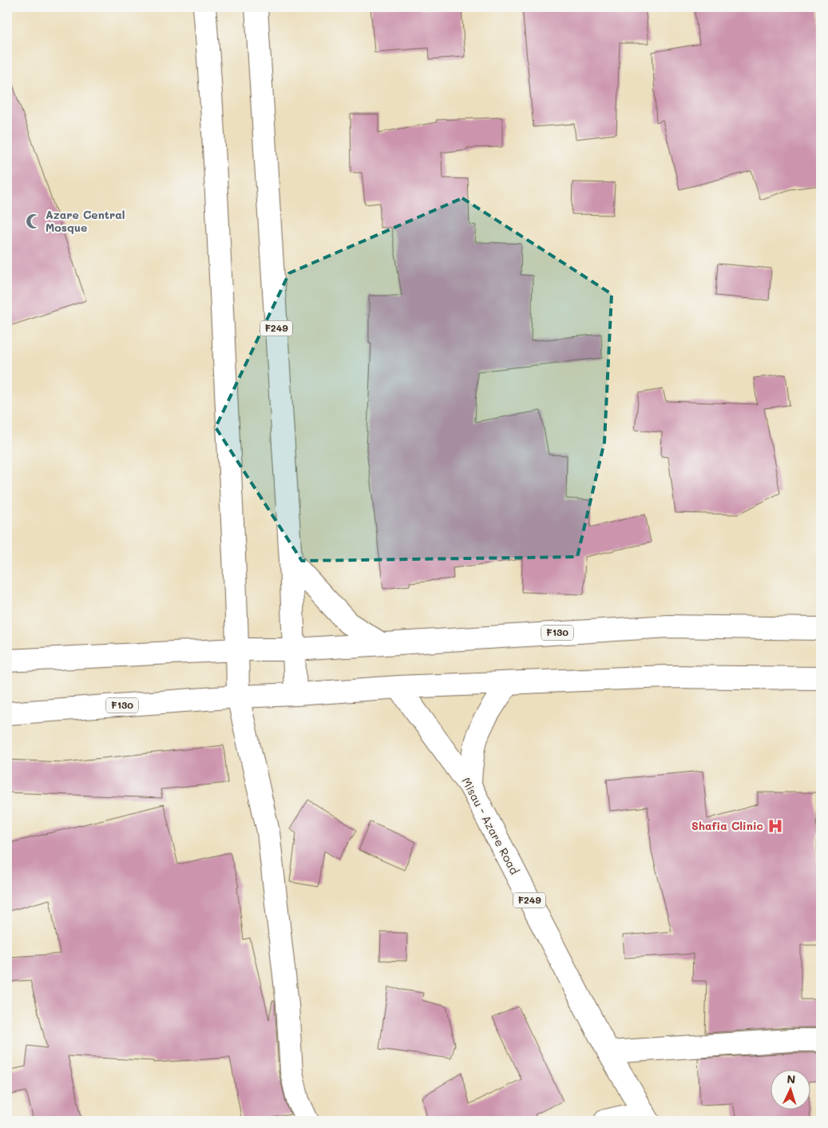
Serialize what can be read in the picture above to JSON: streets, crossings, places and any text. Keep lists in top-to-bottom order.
{
  "streets": {
    "main road": ["F249", "F130", "Misau - Azare Road"]
  },
  "crossings": [
    ["F249", "F130"],
    ["F130", "Misau - Azare Road"]
  ],
  "places": {
    "mosque": ["Azare Central Mosque"],
    "hospital": ["Shafia Clinic"]
  },
  "north": "top"
}
